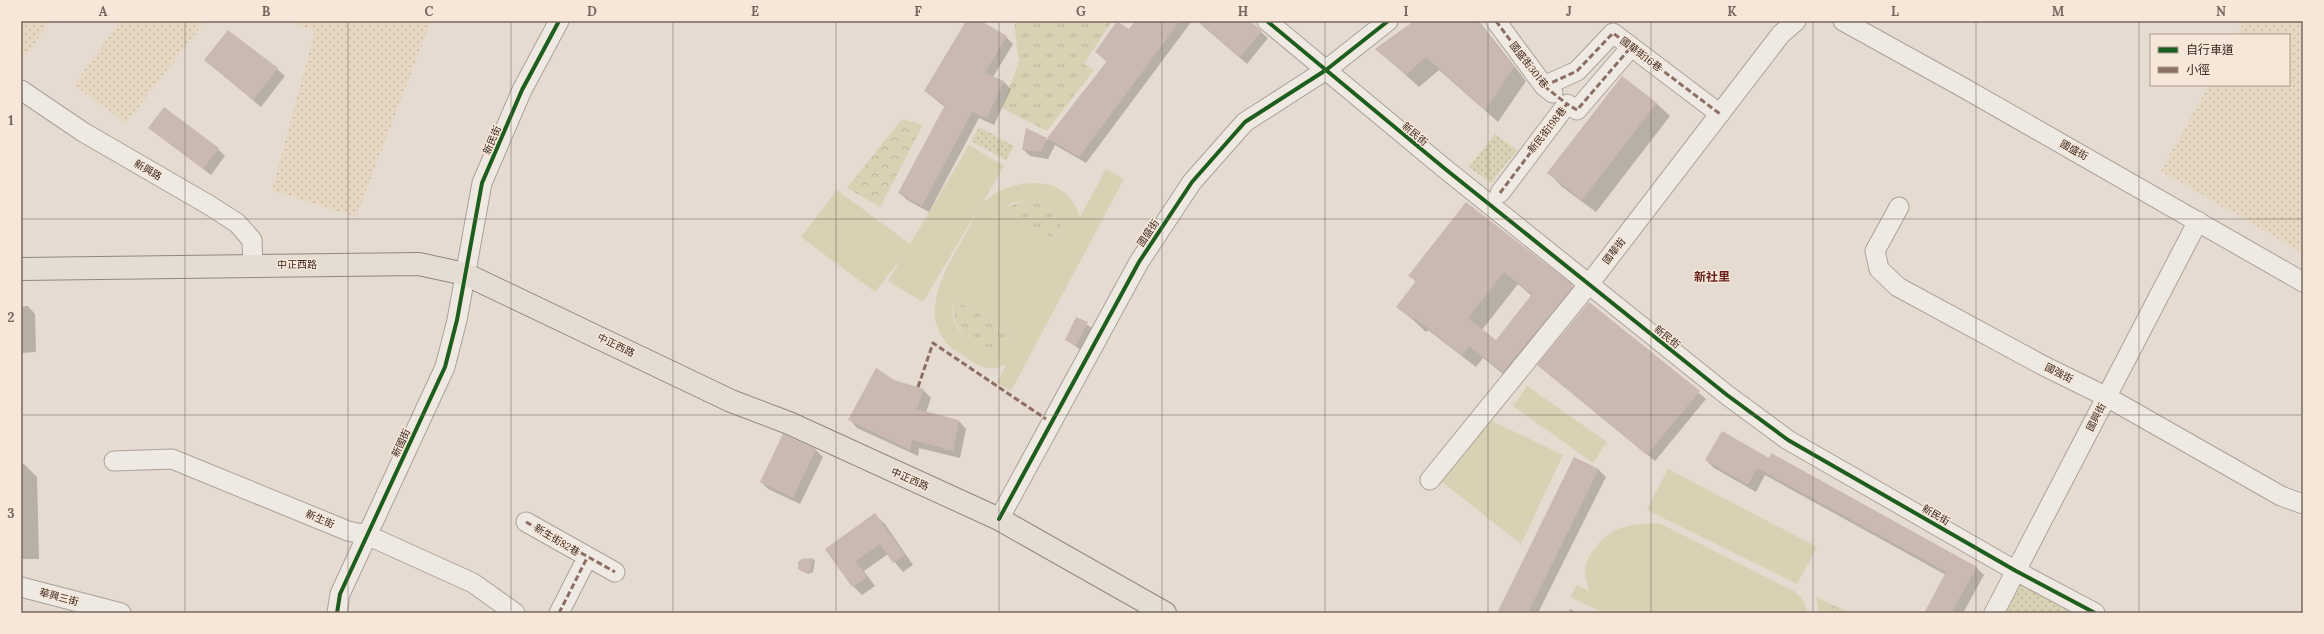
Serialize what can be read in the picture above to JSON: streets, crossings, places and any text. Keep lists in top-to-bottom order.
{
  "streets": {
    "main road": ["中正西路"],
    "street": [
      "國華街16巷",
      "國盛街301巷",
      "新民街198巷",
      "新民街",
      "國盛街",
      "新興路",
      "國華街",
      "國強街",
      "國興街",
      "新國街",
      "新生街",
      "新生街82巷",
      "華興三街"
    ]
  },
  "crossings": [
    ["國華街16巷", "國盛街301巷"],
    ["國華街16巷", "新民街198巷"],
    ["國華街16巷", "國華街"],
    ["國盛街301巷", "新民街198巷"],
    ["新民街", "國盛街"],
    ["新民街", "國華街"],
    ["新民街", "中正西路"],
    ["新民街", "國興街"],
    ["新民街", "新國街"],
    ["國盛街", "中正西路"],
    ["國盛街", "國興街"],
    ["新興路", "中正西路"],
    ["中正西路", "新國街"],
    ["國強街", "國興街"],
    ["新國街", "新生街"]
  ],
  "districts": ["新社里"],
  "legend": ["自行車道", "小徑"],
  "grid": {
    "columns": [
      "A",
      "B",
      "C",
      "D",
      "E",
      "F",
      "G",
      "H",
      "I",
      "J",
      "K",
      "L",
      "M",
      "N"
    ],
    "rows": ["1", "2", "3"]
  }
}
